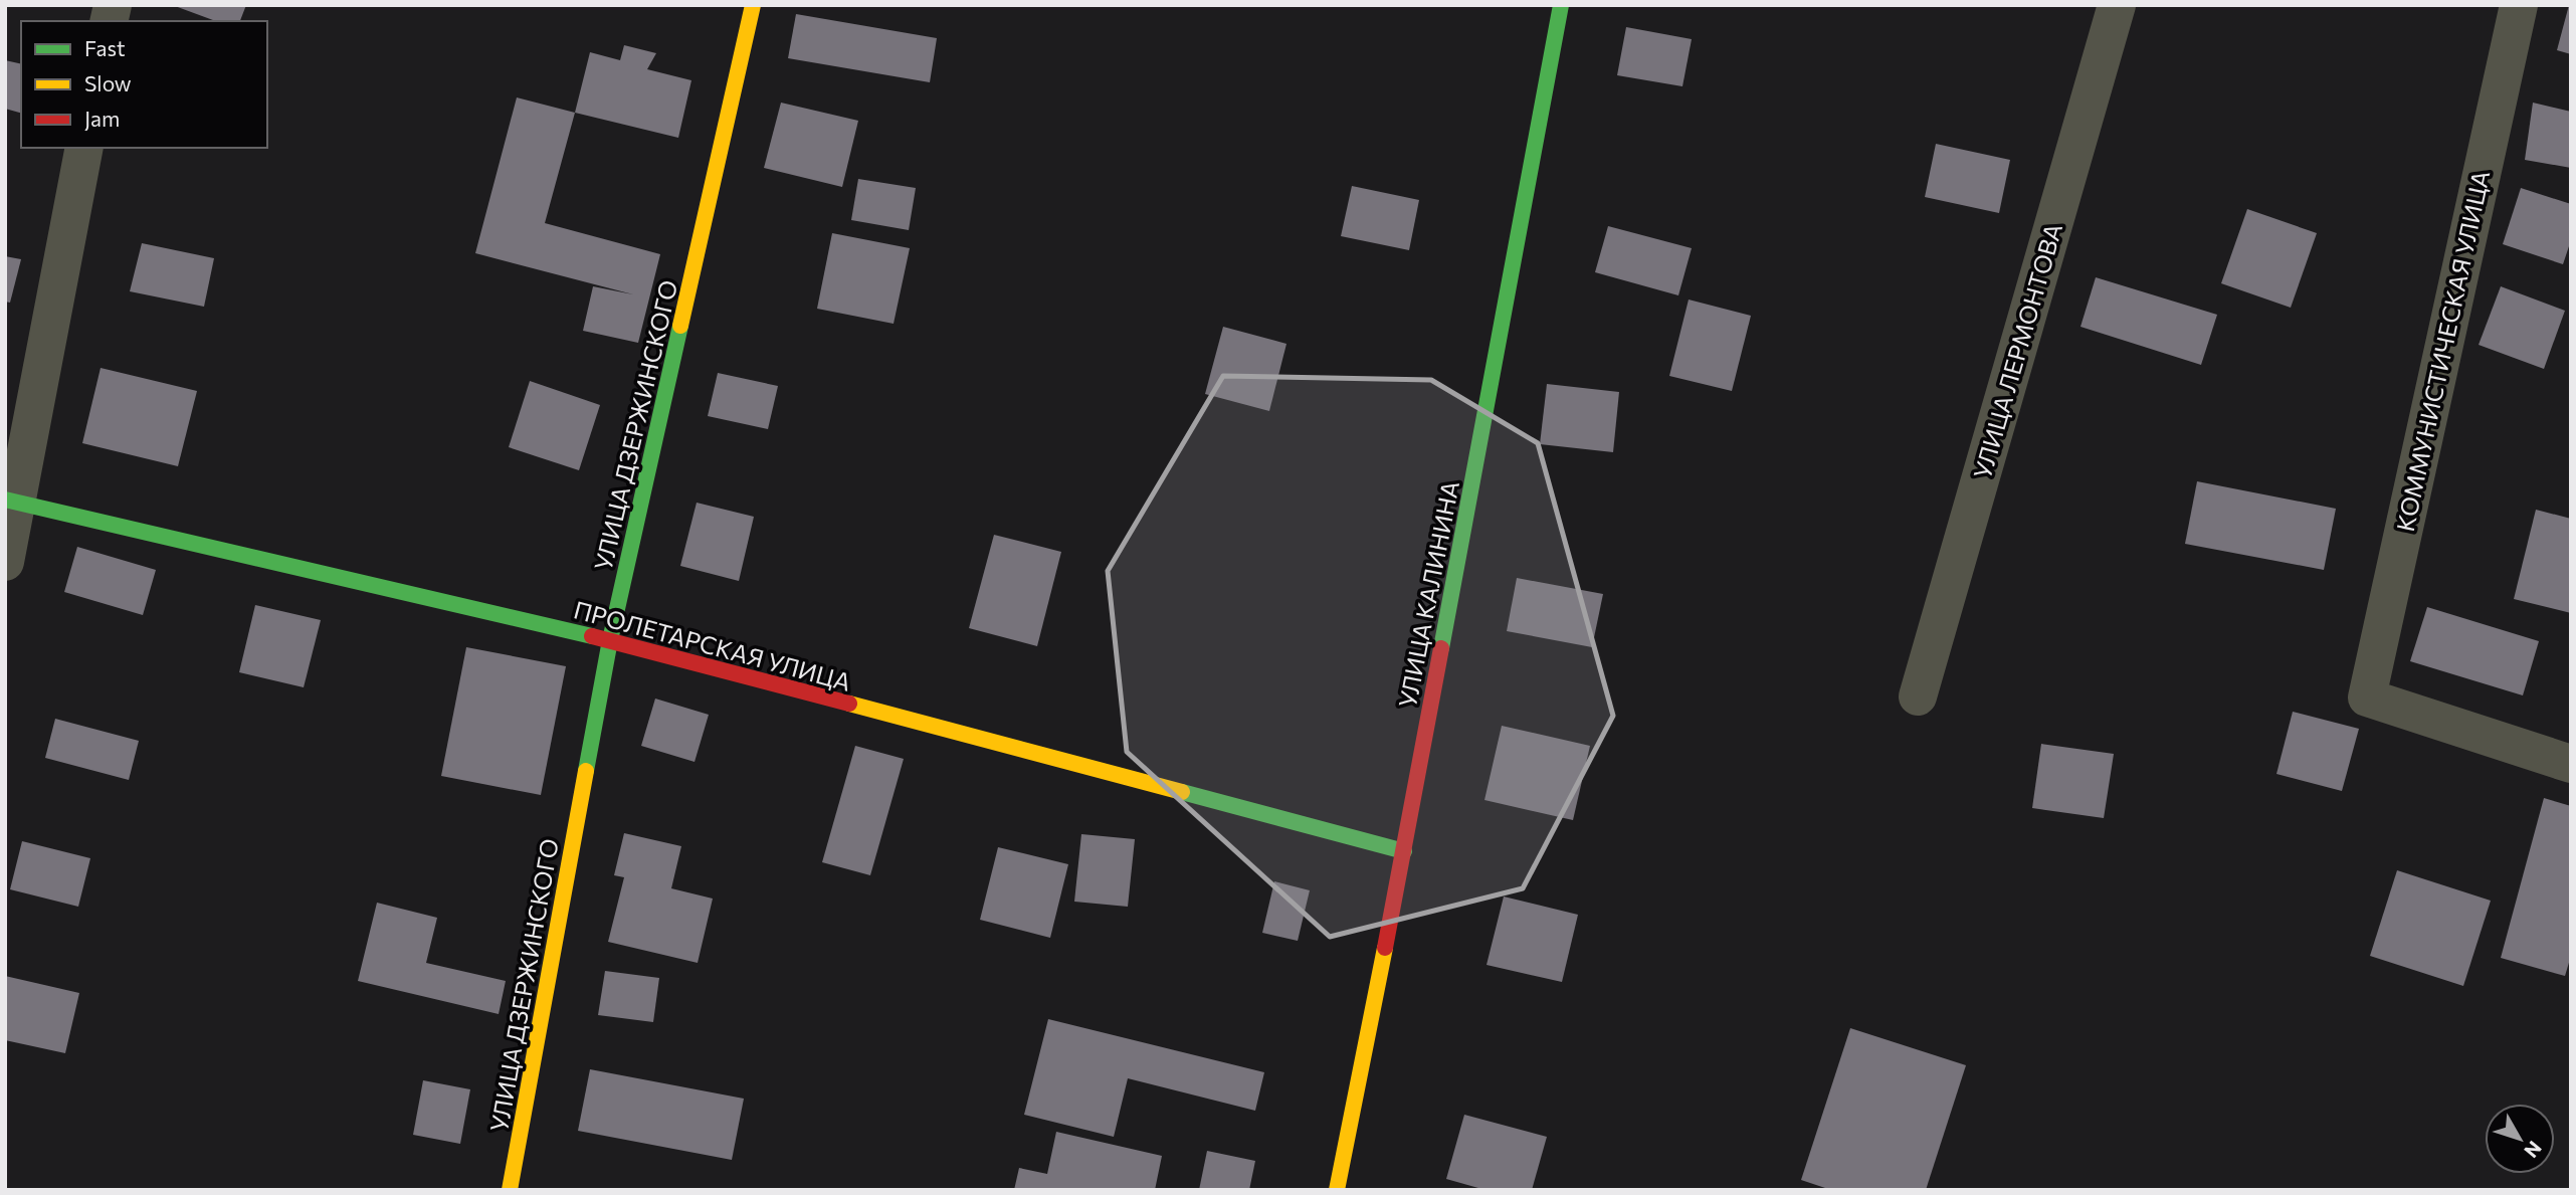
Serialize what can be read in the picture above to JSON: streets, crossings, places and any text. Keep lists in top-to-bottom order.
{
  "streets": {
    "street": [
      "УЛИЦА ЛЕРМОНТОВА",
      "КОММУНИСТИЧЕСКАЯ УЛИЦА",
      "УЛИЦА ДЗЕРЖИНСКОГО",
      "УЛИЦА КАЛИНИНА",
      "ПРОЛЕТАРСКАЯ УЛИЦА"
    ]
  },
  "crossings": [
    ["УЛИЦА ДЗЕРЖИНСКОГО", "ПРОЛЕТАРСКАЯ УЛИЦА"],
    ["УЛИЦА КАЛИНИНА", "ПРОЛЕТАРСКАЯ УЛИЦА"]
  ],
  "legend": ["Fast", "Slow", "Jam"],
  "north": "bottom right"
}
